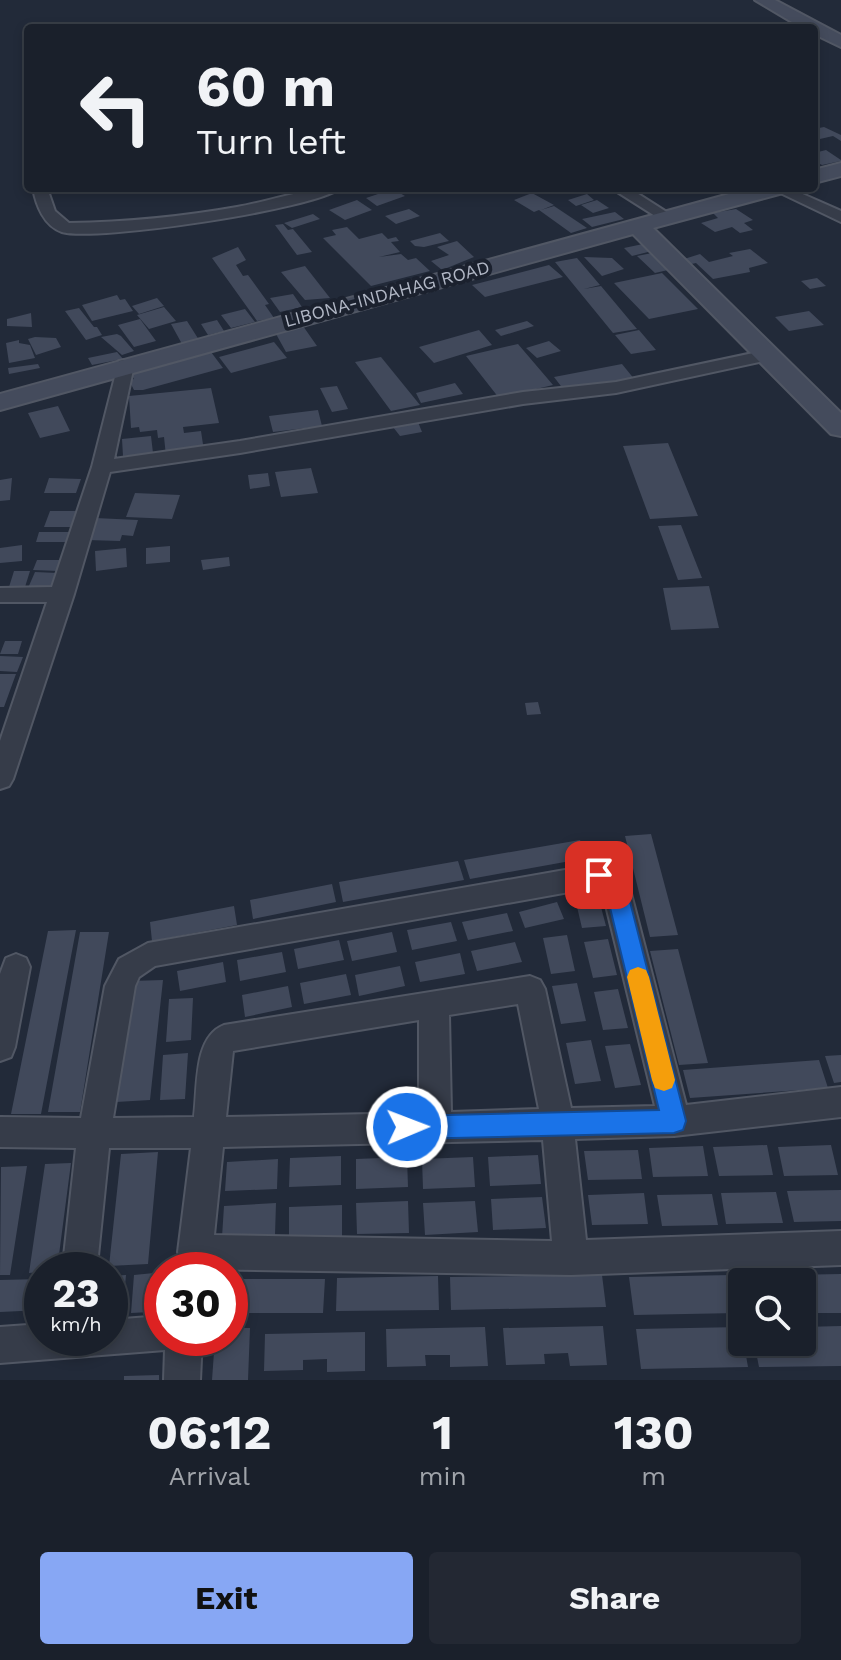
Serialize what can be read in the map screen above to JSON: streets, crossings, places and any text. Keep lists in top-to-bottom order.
{
  "streets": {
    "main road": ["LIBONA-INDAHAG ROAD"]
  },
  "page": {
    "turn": ["60 m", "Turn left"],
    "speed": "23 km/h",
    "limit": "30",
    "eta": [
      "06:12",
      "Arrival",
      "1",
      "min",
      "130",
      "m"
    ],
    "buttons": ["Exit", "Share"]
  }
}
